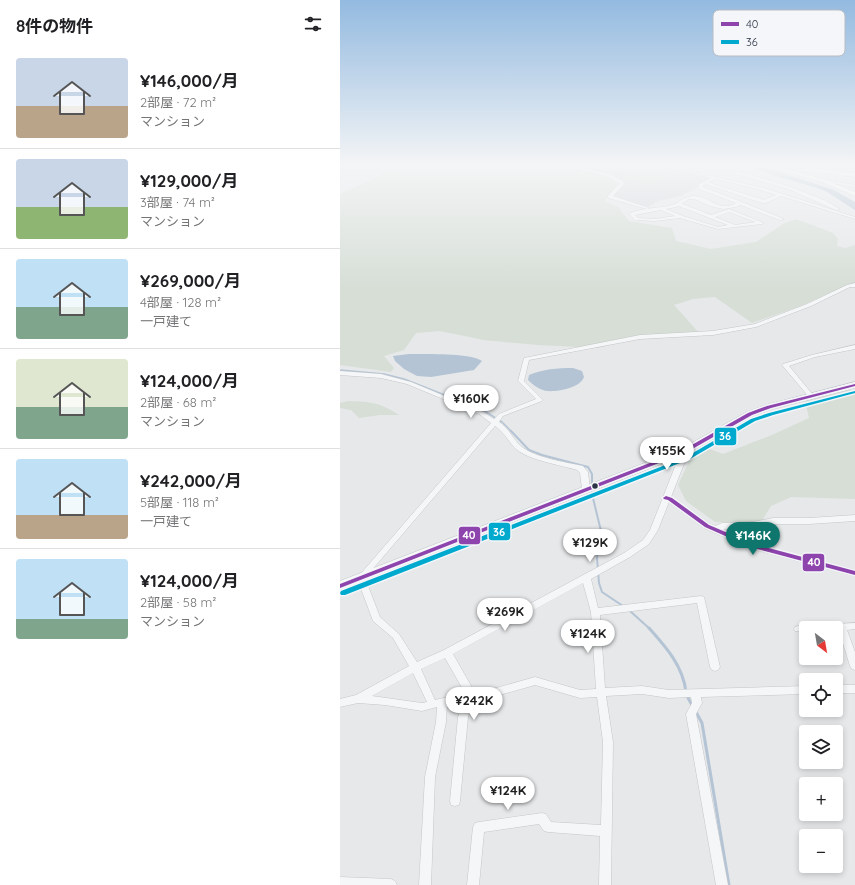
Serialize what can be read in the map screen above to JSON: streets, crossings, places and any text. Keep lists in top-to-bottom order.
{
  "lines": ["transit line 40", "transit line 36"],
  "legend": ["40", "36"],
  "north": "bottom right",
  "page": {
    "heading": "8件の物件",
    "list": [
      {
        "name": "¥146,000/月",
        "note": "2部屋 · 72 m² · マンション"
      },
      {
        "name": "¥129,000/月",
        "note": "3部屋 · 74 m² · マンション"
      },
      {
        "name": "¥269,000/月",
        "note": "4部屋 · 128 m² · 一戸建て"
      },
      {
        "name": "¥124,000/月",
        "note": "2部屋 · 68 m² · マンション"
      },
      {
        "name": "¥242,000/月",
        "note": "5部屋 · 118 m² · 一戸建て"
      },
      {
        "name": "¥124,000/月",
        "note": "2部屋 · 58 m² · マンション"
      }
    ],
    "price": [
      "¥160K",
      "¥155K",
      "¥146K",
      "¥129K",
      "¥269K",
      "¥124K",
      "¥242K",
      "¥124K"
    ],
    "map_buttons": ["+", "−"]
  }
}
